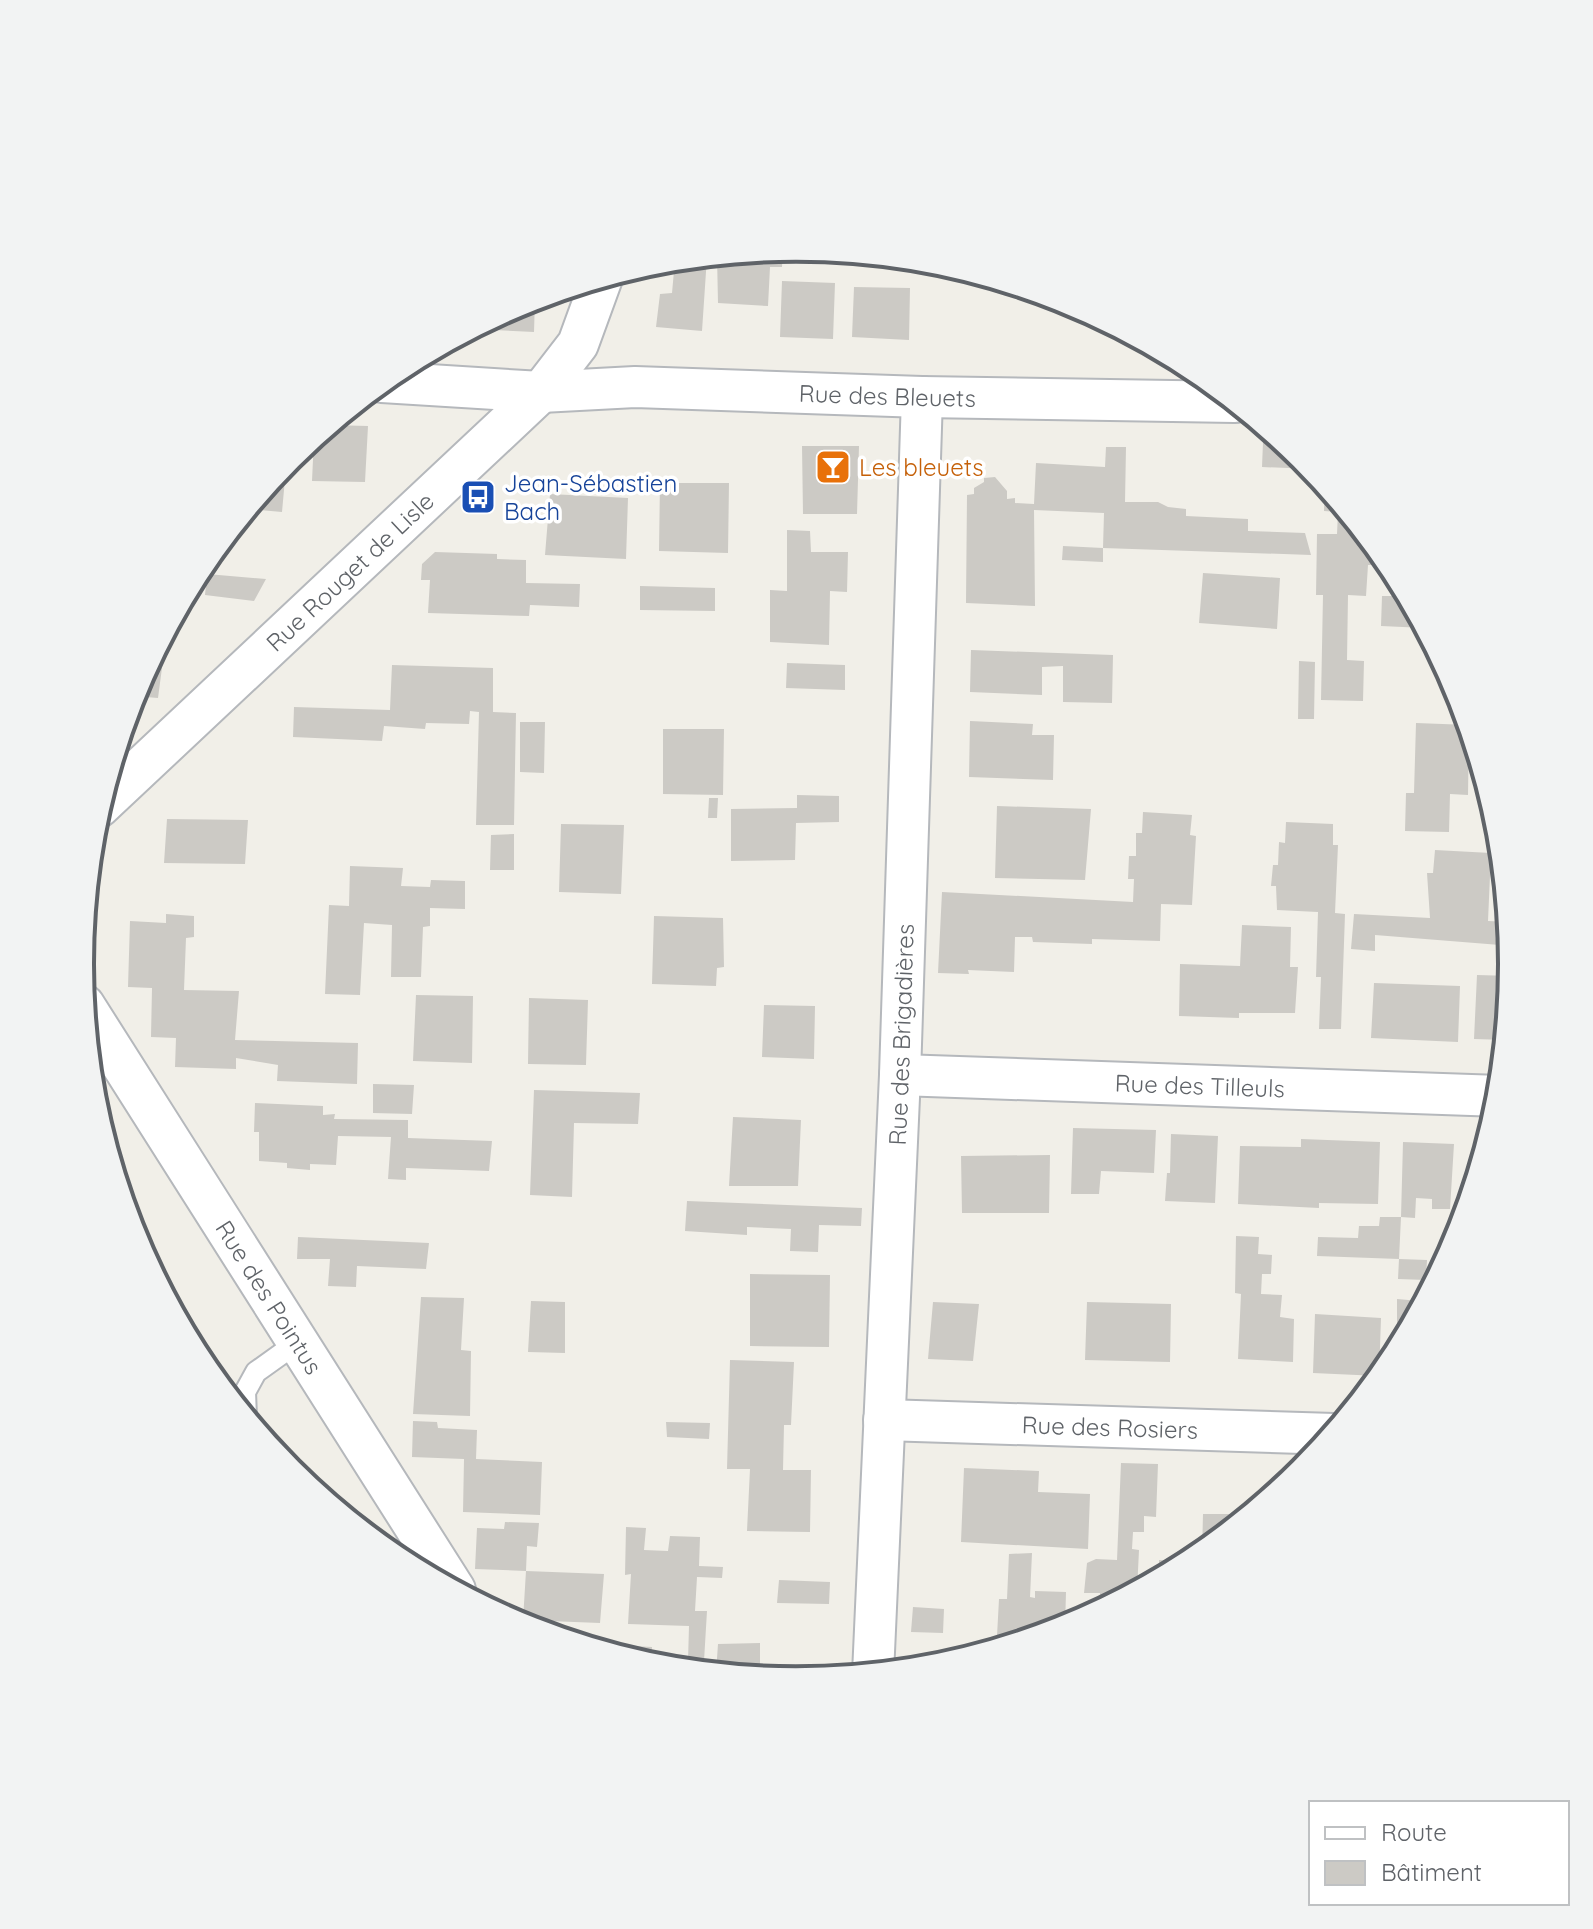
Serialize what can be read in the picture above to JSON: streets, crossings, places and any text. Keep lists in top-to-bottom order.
{
  "streets": {
    "street": [
      "Rue des Bleuets",
      "Rue Rouget de Lisle",
      "Rue des Brigadières",
      "Rue des Tilleuls",
      "Rue des Pointus",
      "Rue des Rosiers"
    ]
  },
  "crossings": [
    ["Rue des Bleuets", "Rue Rouget de Lisle"],
    ["Rue des Bleuets", "Rue des Brigadières"],
    ["Rue des Brigadières", "Rue des Tilleuls"],
    ["Rue des Brigadières", "Rue des Rosiers"]
  ],
  "places": {
    "bar": ["Les bleuets"],
    "bus stop": ["Jean-Sébastien Bach"]
  },
  "legend": ["Route", "Bâtiment"]
}
